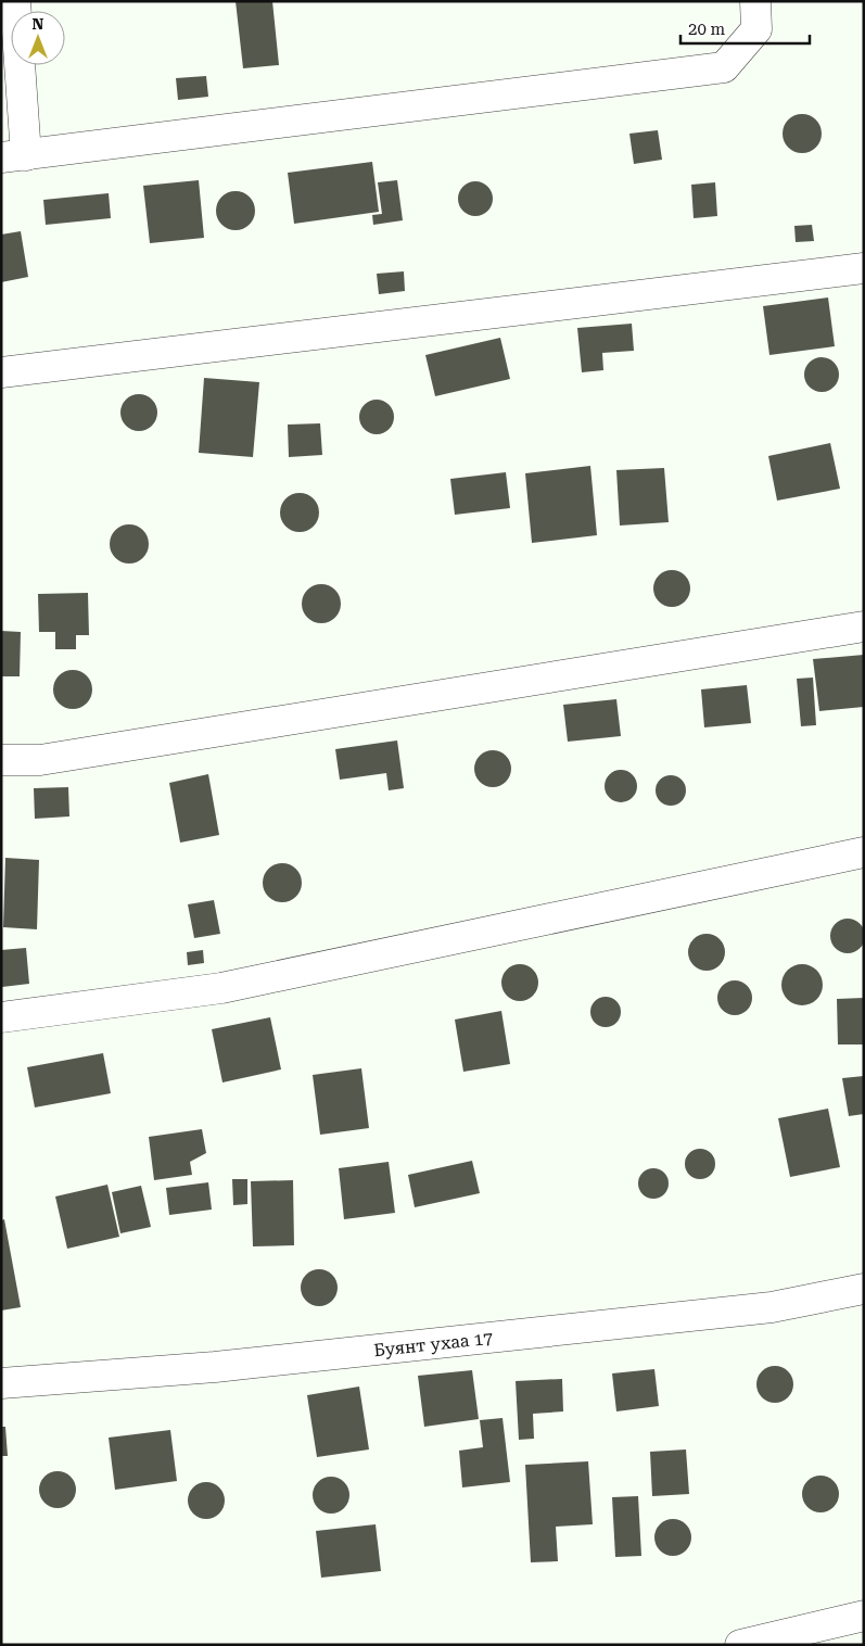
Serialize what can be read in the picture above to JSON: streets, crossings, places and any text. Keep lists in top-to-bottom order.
{
  "streets": {
    "street": ["Буянт ухаа 17"]
  },
  "scale_bar": "20 m",
  "north": "top"
}
